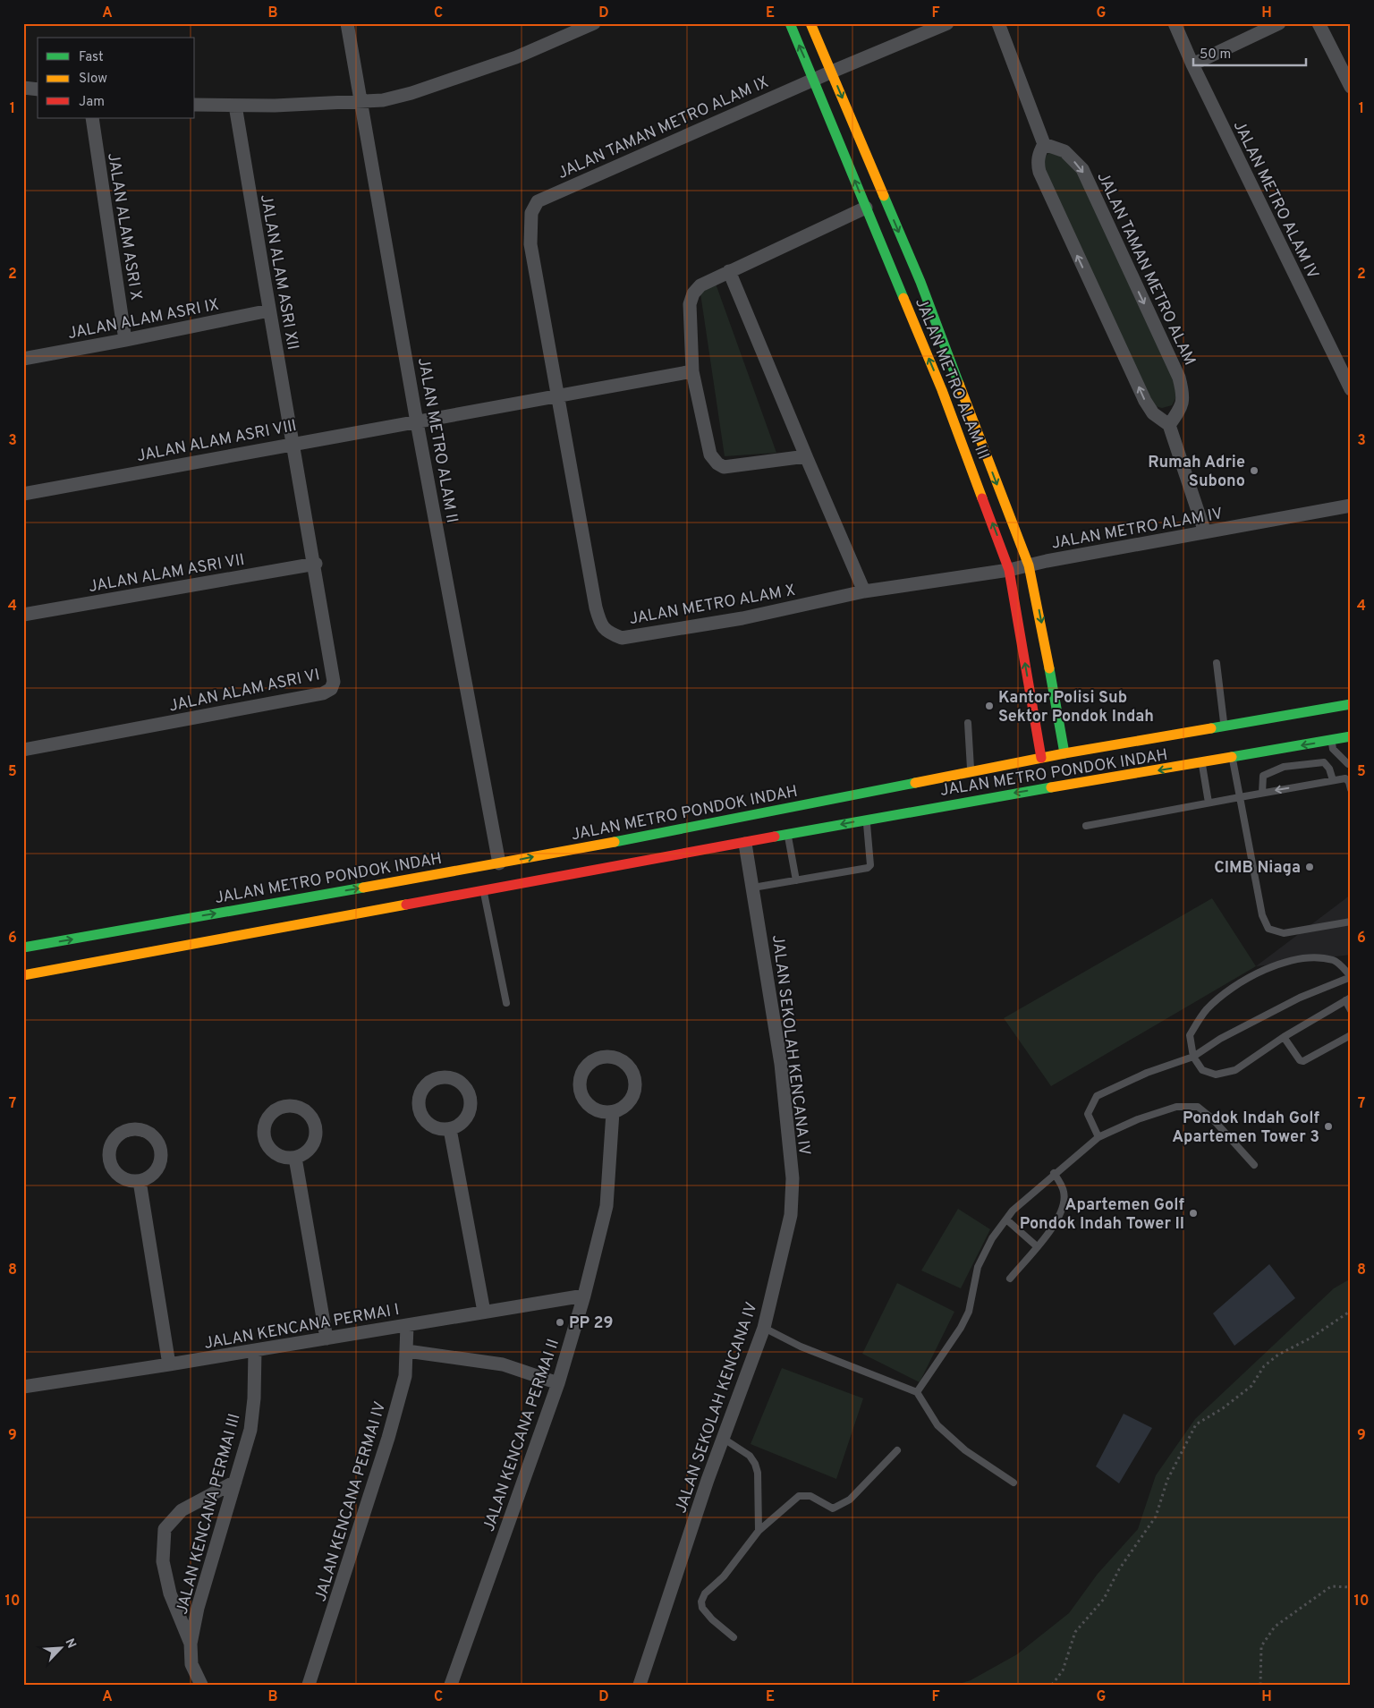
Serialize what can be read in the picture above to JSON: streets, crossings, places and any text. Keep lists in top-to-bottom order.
{
  "streets": {
    "main road": ["JALAN METRO ALAM III", "JALAN METRO PONDOK INDAH"],
    "street": [
      "JALAN TAMAN METRO ALAM IX",
      "JALAN METRO ALAM IV",
      "JALAN ALAM ASRI X",
      "JALAN TAMAN METRO ALAM",
      "JALAN ALAM ASRI XII",
      "JALAN ALAM ASRI IX",
      "JALAN ALAM ASRI VIII",
      "JALAN METRO ALAM II",
      "JALAN ALAM ASRI VII",
      "JALAN METRO ALAM X",
      "JALAN ALAM ASRI VI",
      "JALAN SEKOLAH KENCANA IV",
      "JALAN KENCANA PERMAI I",
      "JALAN KENCANA PERMAI II",
      "JALAN KENCANA PERMAI IV",
      "JALAN KENCANA PERMAI III"
    ]
  },
  "crossings": [
    ["JALAN TAMAN METRO ALAM IX", "JALAN METRO ALAM III"],
    ["JALAN TAMAN METRO ALAM IX", "JALAN METRO ALAM X"],
    ["JALAN METRO ALAM IV", "JALAN METRO ALAM III"],
    ["JALAN METRO ALAM IV", "JALAN METRO ALAM X"],
    ["JALAN ALAM ASRI X", "JALAN ALAM ASRI IX"],
    ["JALAN ALAM ASRI XII", "JALAN ALAM ASRI IX"],
    ["JALAN ALAM ASRI XII", "JALAN ALAM ASRI VIII"],
    ["JALAN ALAM ASRI XII", "JALAN ALAM ASRI VI"],
    ["JALAN METRO ALAM III", "JALAN METRO ALAM X"],
    ["JALAN METRO ALAM III", "JALAN METRO PONDOK INDAH"],
    ["JALAN ALAM ASRI VIII", "JALAN METRO ALAM II"],
    ["JALAN ALAM ASRI VIII", "JALAN ALAM ASRI VI"],
    ["JALAN METRO ALAM II", "JALAN METRO PONDOK INDAH"],
    ["JALAN ALAM ASRI VII", "JALAN ALAM ASRI VI"],
    ["JALAN METRO PONDOK INDAH", "JALAN SEKOLAH KENCANA IV"],
    ["JALAN KENCANA PERMAI I", "JALAN KENCANA PERMAI II"],
    ["JALAN KENCANA PERMAI I", "JALAN KENCANA PERMAI IV"],
    ["JALAN KENCANA PERMAI I", "JALAN KENCANA PERMAI III"]
  ],
  "places": [
    "Rumah Adrie Subono",
    "Kantor Polisi Sub Sektor Pondok Indah",
    "CIMB Niaga",
    "Pondok Indah Golf Apartemen Tower 3",
    "Apartemen Golf Pondok Indah Tower II",
    "PP 29"
  ],
  "legend": ["Fast", "Slow", "Jam"],
  "scale_bar": "50 m",
  "north": "top right",
  "grid": {
    "columns": [
      "A",
      "B",
      "C",
      "D",
      "E",
      "F",
      "G",
      "H"
    ],
    "rows": [
      "1",
      "2",
      "3",
      "4",
      "5",
      "6",
      "7",
      "8",
      "9",
      "10"
    ]
  }
}
